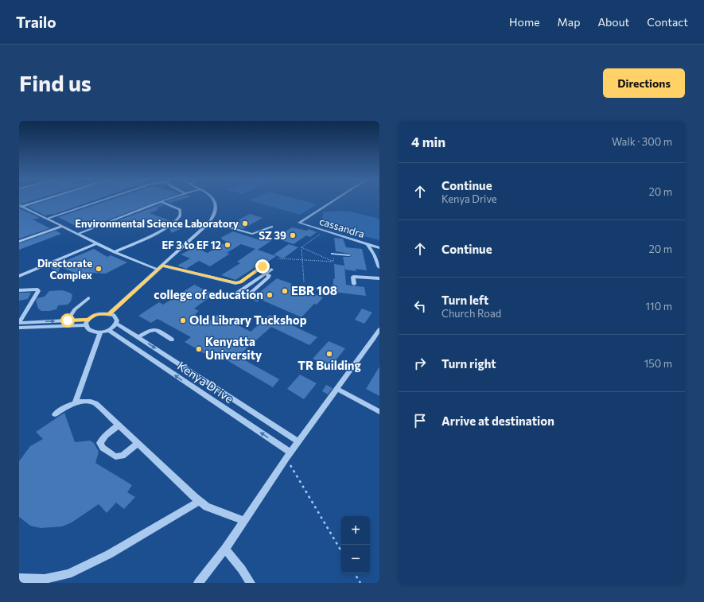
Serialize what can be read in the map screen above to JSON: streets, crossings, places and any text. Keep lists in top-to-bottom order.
{
  "streets": {
    "lane": ["cassandra", "Kenya Drive"]
  },
  "places": [
    "Environmental Science Laboratory",
    "SZ 39",
    "EF 3 to EF 12",
    "Directorate Complex",
    "EBR 108",
    "college of education",
    "Old Library Tuckshop",
    "Kenyatta University",
    "TR Building"
  ],
  "page": {
    "header": "Trailo",
    "nav": [
      "Home",
      "Map",
      "About",
      "Contact"
    ],
    "buttons": "Directions",
    "title": "Find us",
    "heading": ["4 min", "Walk · 300 m"],
    "list": [
      ["Continue", "Kenya Drive", "20 m"],
      ["Continue", "20 m"],
      ["Turn left", "Church Road", "110 m"],
      ["Turn right", "150 m"],
      "Arrive at destination"
    ],
    "map_buttons": ["+", "−"]
  }
}
